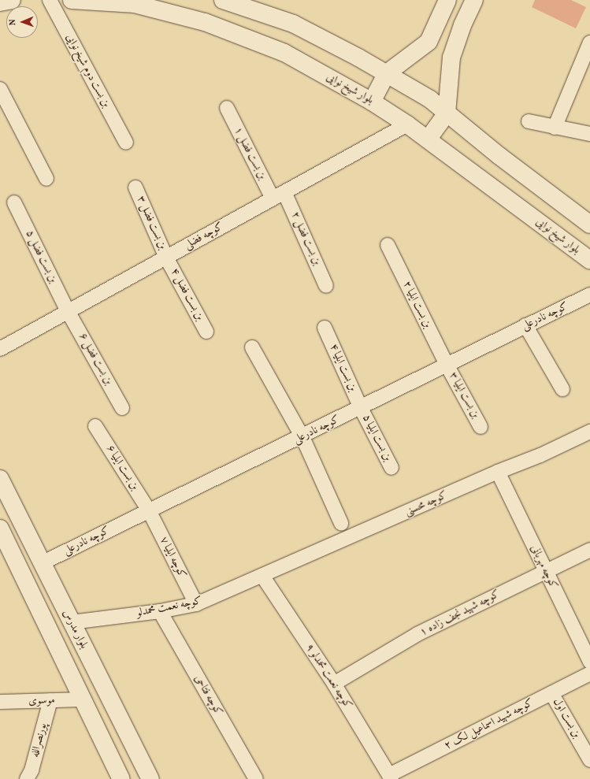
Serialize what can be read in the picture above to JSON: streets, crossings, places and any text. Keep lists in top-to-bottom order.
{
  "streets": {
    "main road": ["بلوار شیخ نوایی", "بلوار مدرس"],
    "street": [
      "بن بست دوم شیخ نوایی",
      "بن بست فضل ۱",
      "۳ بن بست فضل",
      "کوچه فضلی",
      "۲ بن بست فضل",
      "۵ بن بست فضل",
      "۴ بن بست فضل",
      "بن بست ایلیا ۲",
      "کوچه نادرعلی",
      "۶ بن بست فضل",
      "۴ بن بست ایلیا",
      "۳ بن بست ایلیا",
      "۵ بن بست ایلیا",
      "۶ بن بست ایلیا",
      "کوچه محسنی",
      "۷ کوچه ایلیا",
      "کوچه مهربانی",
      "کوچه نعمت محمدلو",
      "کوچه شهید نجف زاده ۱",
      "کوچه نعمت محمدلو ۹",
      "کوچه فتاحی",
      "موسوی",
      "بن بست اول",
      "کوچه شهید اسماعیل لک ۲",
      "پورنصرالله"
    ]
  },
  "crossings": [
    ["بلوار شیخ نوایی", "کوچه فضلی"],
    ["بن بست فضل ۱", "کوچه فضلی"],
    ["۳ بن بست فضل", "کوچه فضلی"],
    ["۳ بن بست فضل", "۴ بن بست فضل"],
    ["کوچه فضلی", "۲ بن بست فضل"],
    ["کوچه فضلی", "۵ بن بست فضل"],
    ["کوچه فضلی", "۴ بن بست فضل"],
    ["کوچه فضلی", "۶ بن بست فضل"],
    ["۵ بن بست فضل", "۶ بن بست فضل"],
    ["بن بست ایلیا ۲", "کوچه نادرعلی"],
    ["بن بست ایلیا ۲", "۳ بن بست ایلیا"],
    ["کوچه نادرعلی", "۴ بن بست ایلیا"],
    ["کوچه نادرعلی", "۳ بن بست ایلیا"],
    ["کوچه نادرعلی", "۵ بن بست ایلیا"],
    ["کوچه نادرعلی", "۶ بن بست ایلیا"],
    ["کوچه نادرعلی", "۷ کوچه ایلیا"],
    ["کوچه نادرعلی", "بلوار مدرس"],
    ["۴ بن بست ایلیا", "۵ بن بست ایلیا"],
    ["۶ بن بست ایلیا", "۷ کوچه ایلیا"],
    ["کوچه محسنی", "کوچه مهربانی"],
    ["کوچه محسنی", "کوچه نعمت محمدلو"],
    ["کوچه محسنی", "کوچه نعمت محمدلو ۹"],
    ["۷ کوچه ایلیا", "کوچه نعمت محمدلو"],
    ["کوچه مهربانی", "کوچه شهید نجف زاده ۱"],
    ["کوچه نعمت محمدلو", "بلوار مدرس"],
    ["کوچه نعمت محمدلو", "کوچه نعمت محمدلو ۹"],
    ["کوچه نعمت محمدلو", "کوچه فتاحی"],
    ["کوچه شهید نجف زاده ۱", "کوچه نعمت محمدلو ۹"],
    ["بلوار مدرس", "موسوی"],
    ["کوچه نعمت محمدلو ۹", "کوچه شهید اسماعیل لک ۲"],
    ["موسوی", "پورنصرالله"],
    ["بن بست اول", "کوچه شهید اسماعیل لک ۲"]
  ],
  "north": "left"
}
